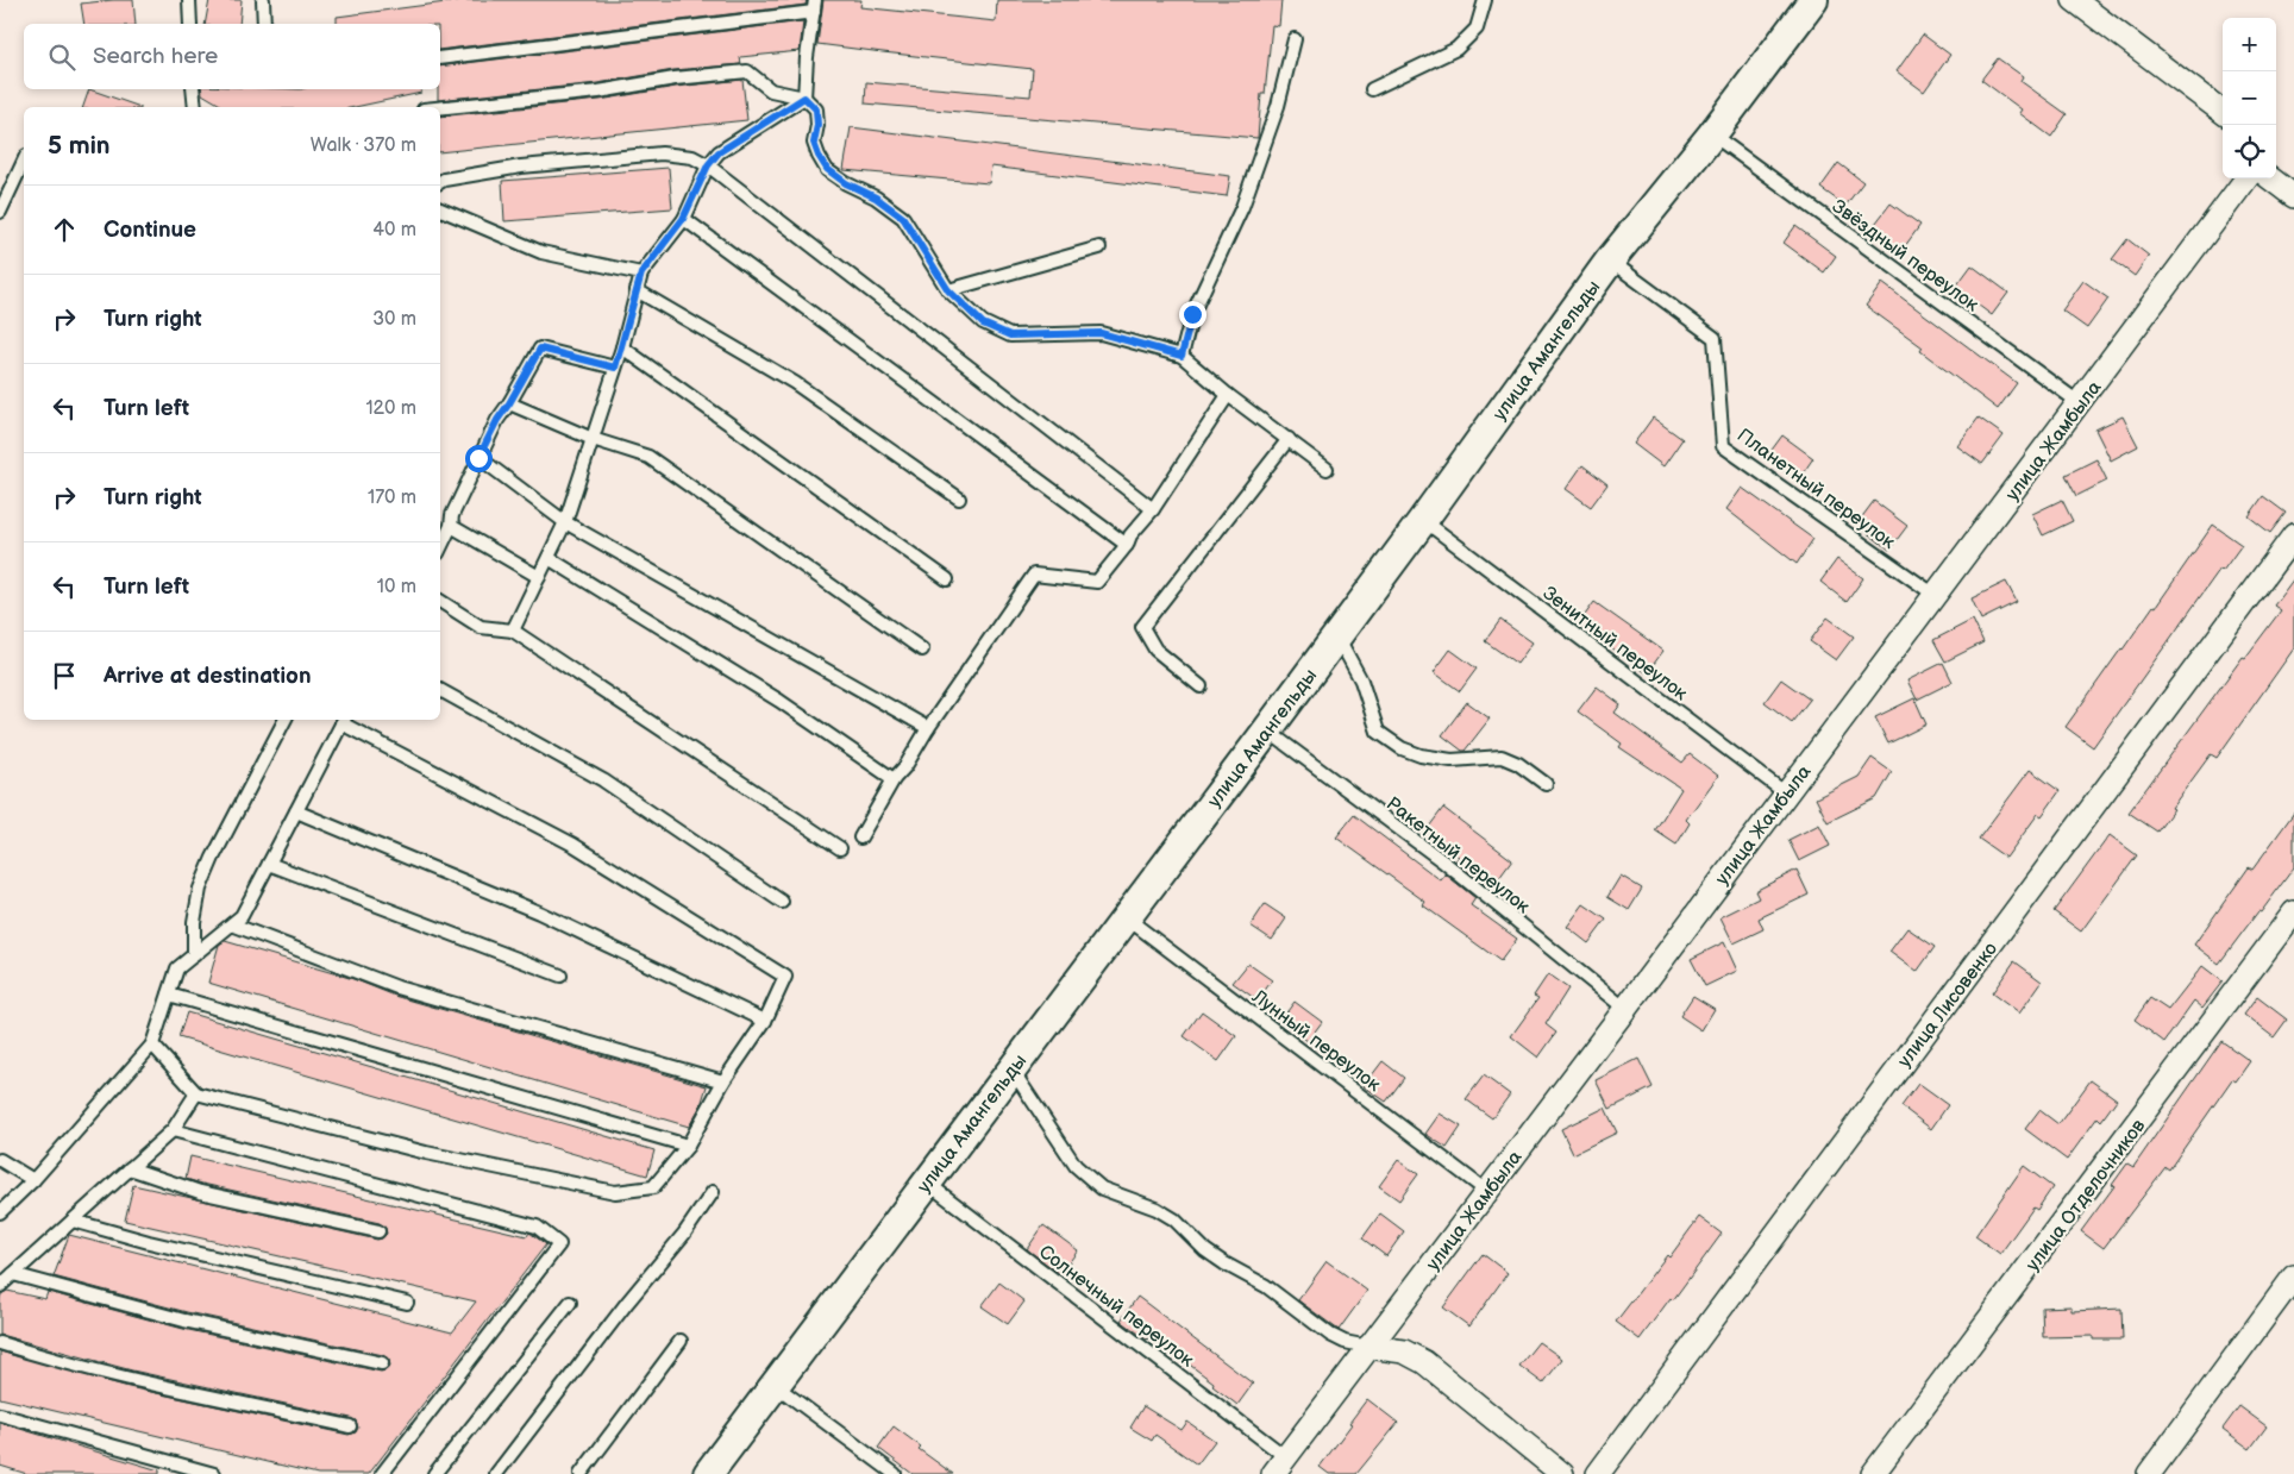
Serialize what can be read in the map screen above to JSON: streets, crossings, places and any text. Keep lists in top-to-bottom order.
{
  "streets": {
    "street": [
      "улица Амангельды",
      "улица Жамбыла",
      "улица Лисовенко",
      "улица Отделочников"
    ],
    "lane": [
      "Звёздный переулок",
      "Планетный переулок",
      "Зенитный переулок",
      "Ракетный переулок",
      "Лунный переулок",
      "Солнечный переулок"
    ]
  },
  "crossings": [
    ["Звёздный переулок", "улица Амангельды"],
    ["Звёздный переулок", "улица Жамбыла"],
    ["улица Амангельды", "Планетный переулок"],
    ["улица Амангельды", "Зенитный переулок"],
    ["улица Амангельды", "Ракетный переулок"],
    ["улица Амангельды", "Лунный переулок"],
    ["улица Амангельды", "Солнечный переулок"],
    ["улица Жамбыла", "Планетный переулок"],
    ["улица Жамбыла", "Зенитный переулок"],
    ["улица Жамбыла", "Ракетный переулок"],
    ["улица Жамбыла", "Лунный переулок"],
    ["улица Жамбыла", "Солнечный переулок"]
  ],
  "page": {
    "map_buttons": ["+", "−"],
    "search": "Search here",
    "heading": ["5 min", "Walk · 370 m"],
    "list": [
      ["Continue", "40 m"],
      ["Turn right", "30 m"],
      ["Turn left", "120 m"],
      ["Turn right", "170 m"],
      ["Turn left", "10 m"],
      "Arrive at destination"
    ]
  }
}
